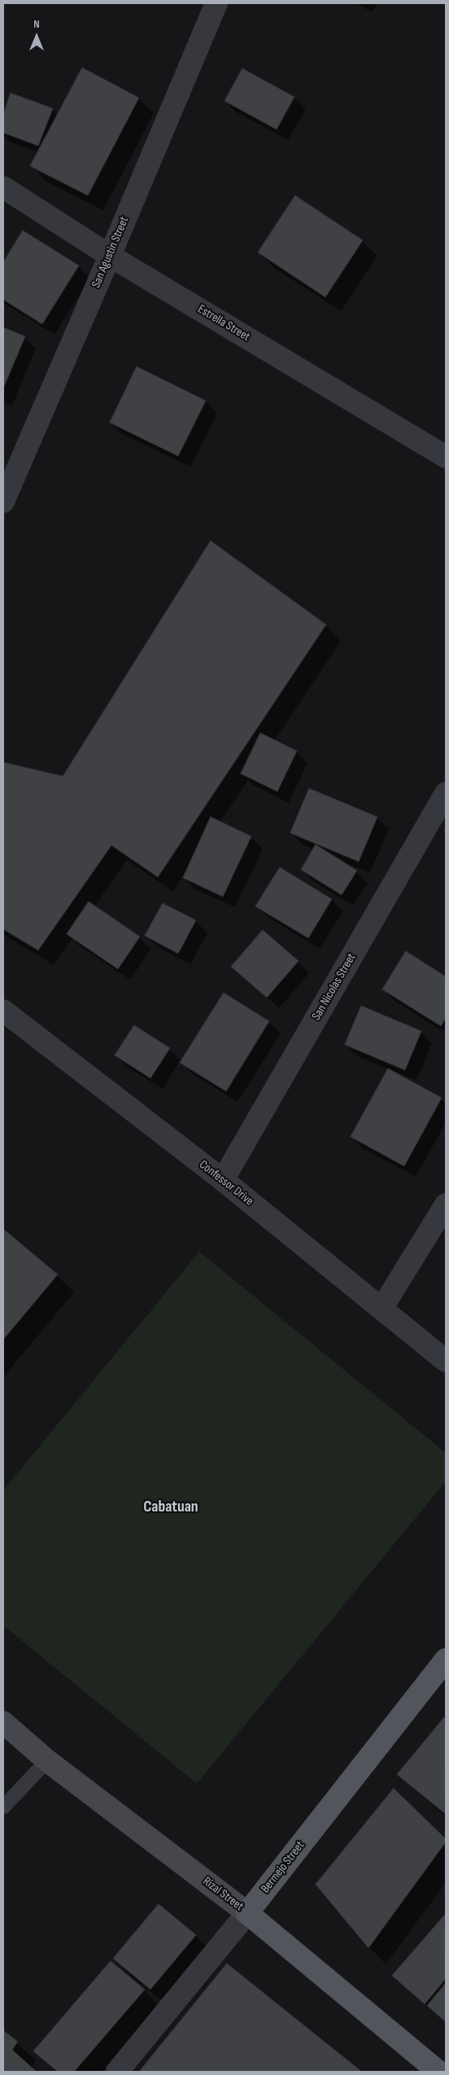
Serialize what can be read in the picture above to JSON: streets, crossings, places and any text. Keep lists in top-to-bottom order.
{
  "streets": {
    "main road": ["Bermejo Street", "Rizal Street"],
    "street": [
      "San Agustin Street",
      "Estrella Street",
      "San Nicolas Street",
      "Confessor Drive"
    ]
  },
  "crossings": [
    ["San Agustin Street", "Estrella Street"],
    ["San Nicolas Street", "Confessor Drive"],
    ["Bermejo Street", "Rizal Street"]
  ],
  "districts": ["Cabatuan"],
  "north": "top"
}
